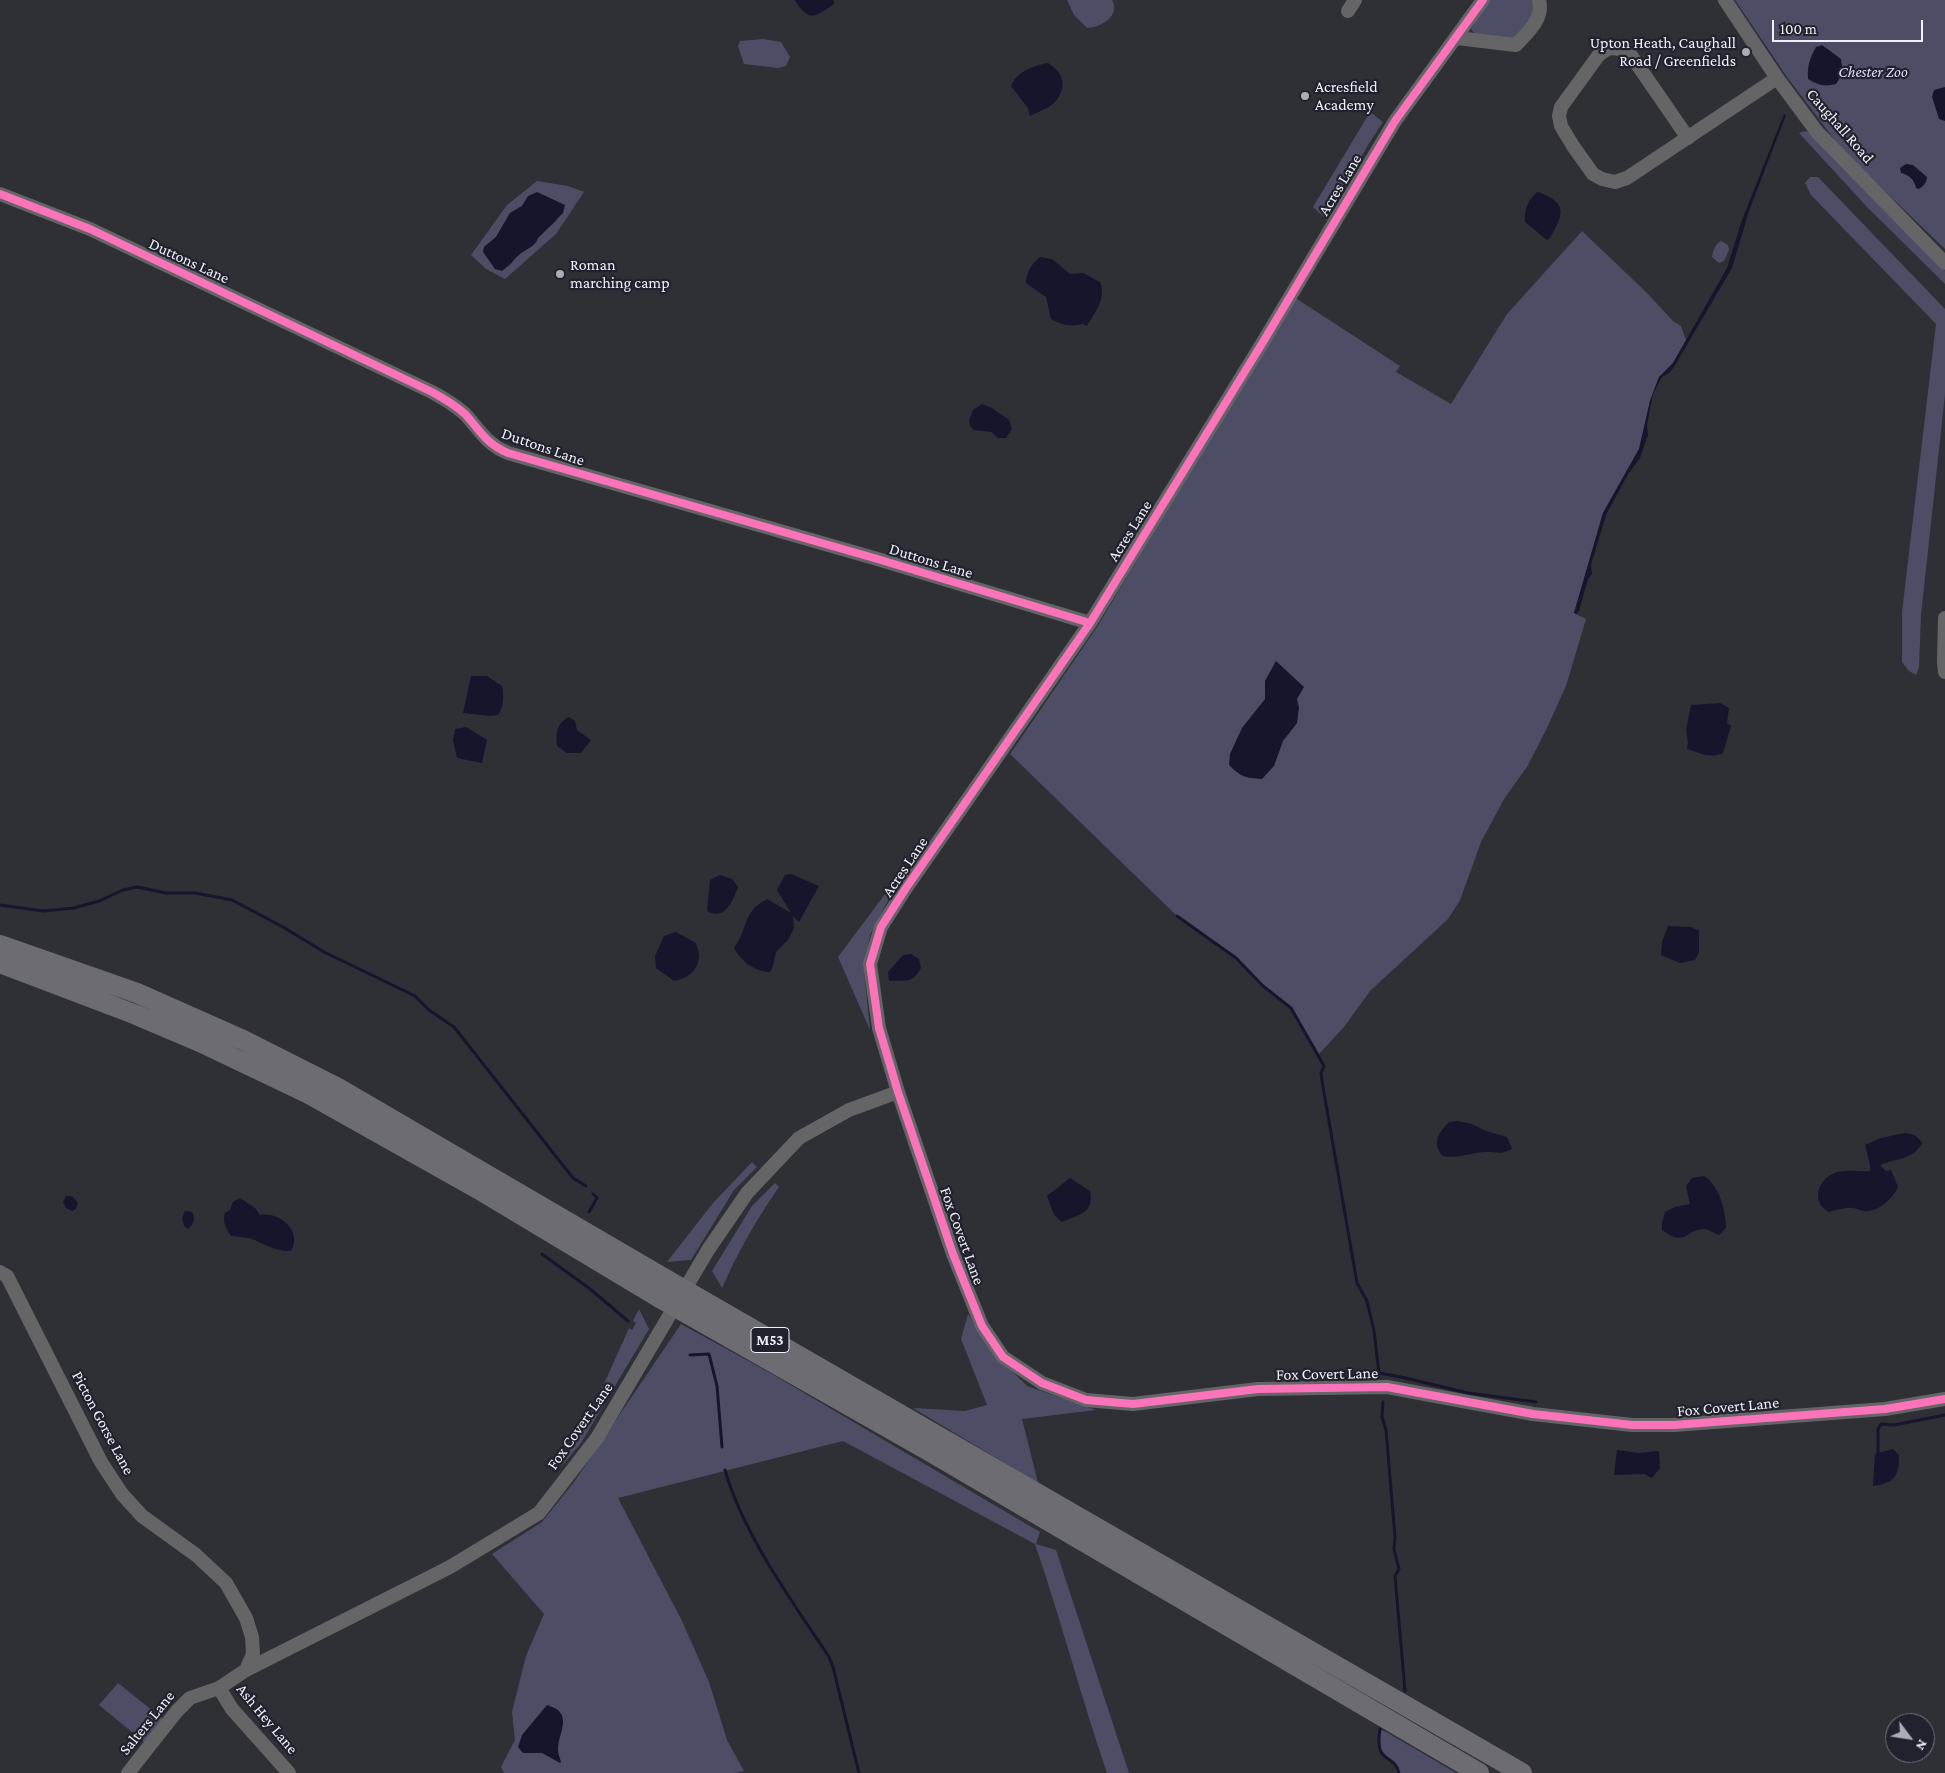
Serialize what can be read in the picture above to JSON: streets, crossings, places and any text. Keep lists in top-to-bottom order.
{
  "streets": {
    "highway": ["M53"],
    "street": [
      "Caughall Road",
      "Acres Lane",
      "Duttons Lane",
      "Fox Covert Lane",
      "Picton Gorse Lane",
      "Ash Hey Lane",
      "Salters Lane"
    ]
  },
  "crossings": [
    ["Acres Lane", "Duttons Lane"],
    ["Acres Lane", "Fox Covert Lane"],
    ["Fox Covert Lane", "Picton Gorse Lane"],
    ["Fox Covert Lane", "Salters Lane"],
    ["Picton Gorse Lane", "Salters Lane"],
    ["Ash Hey Lane", "Salters Lane"]
  ],
  "parks": ["Chester Zoo"],
  "places": ["Upton Heath, Caughall Road / Greenfields", "Acresfield Academy", "Roman marching camp"],
  "scale_bar": "100 m",
  "north": "bottom right"
}
